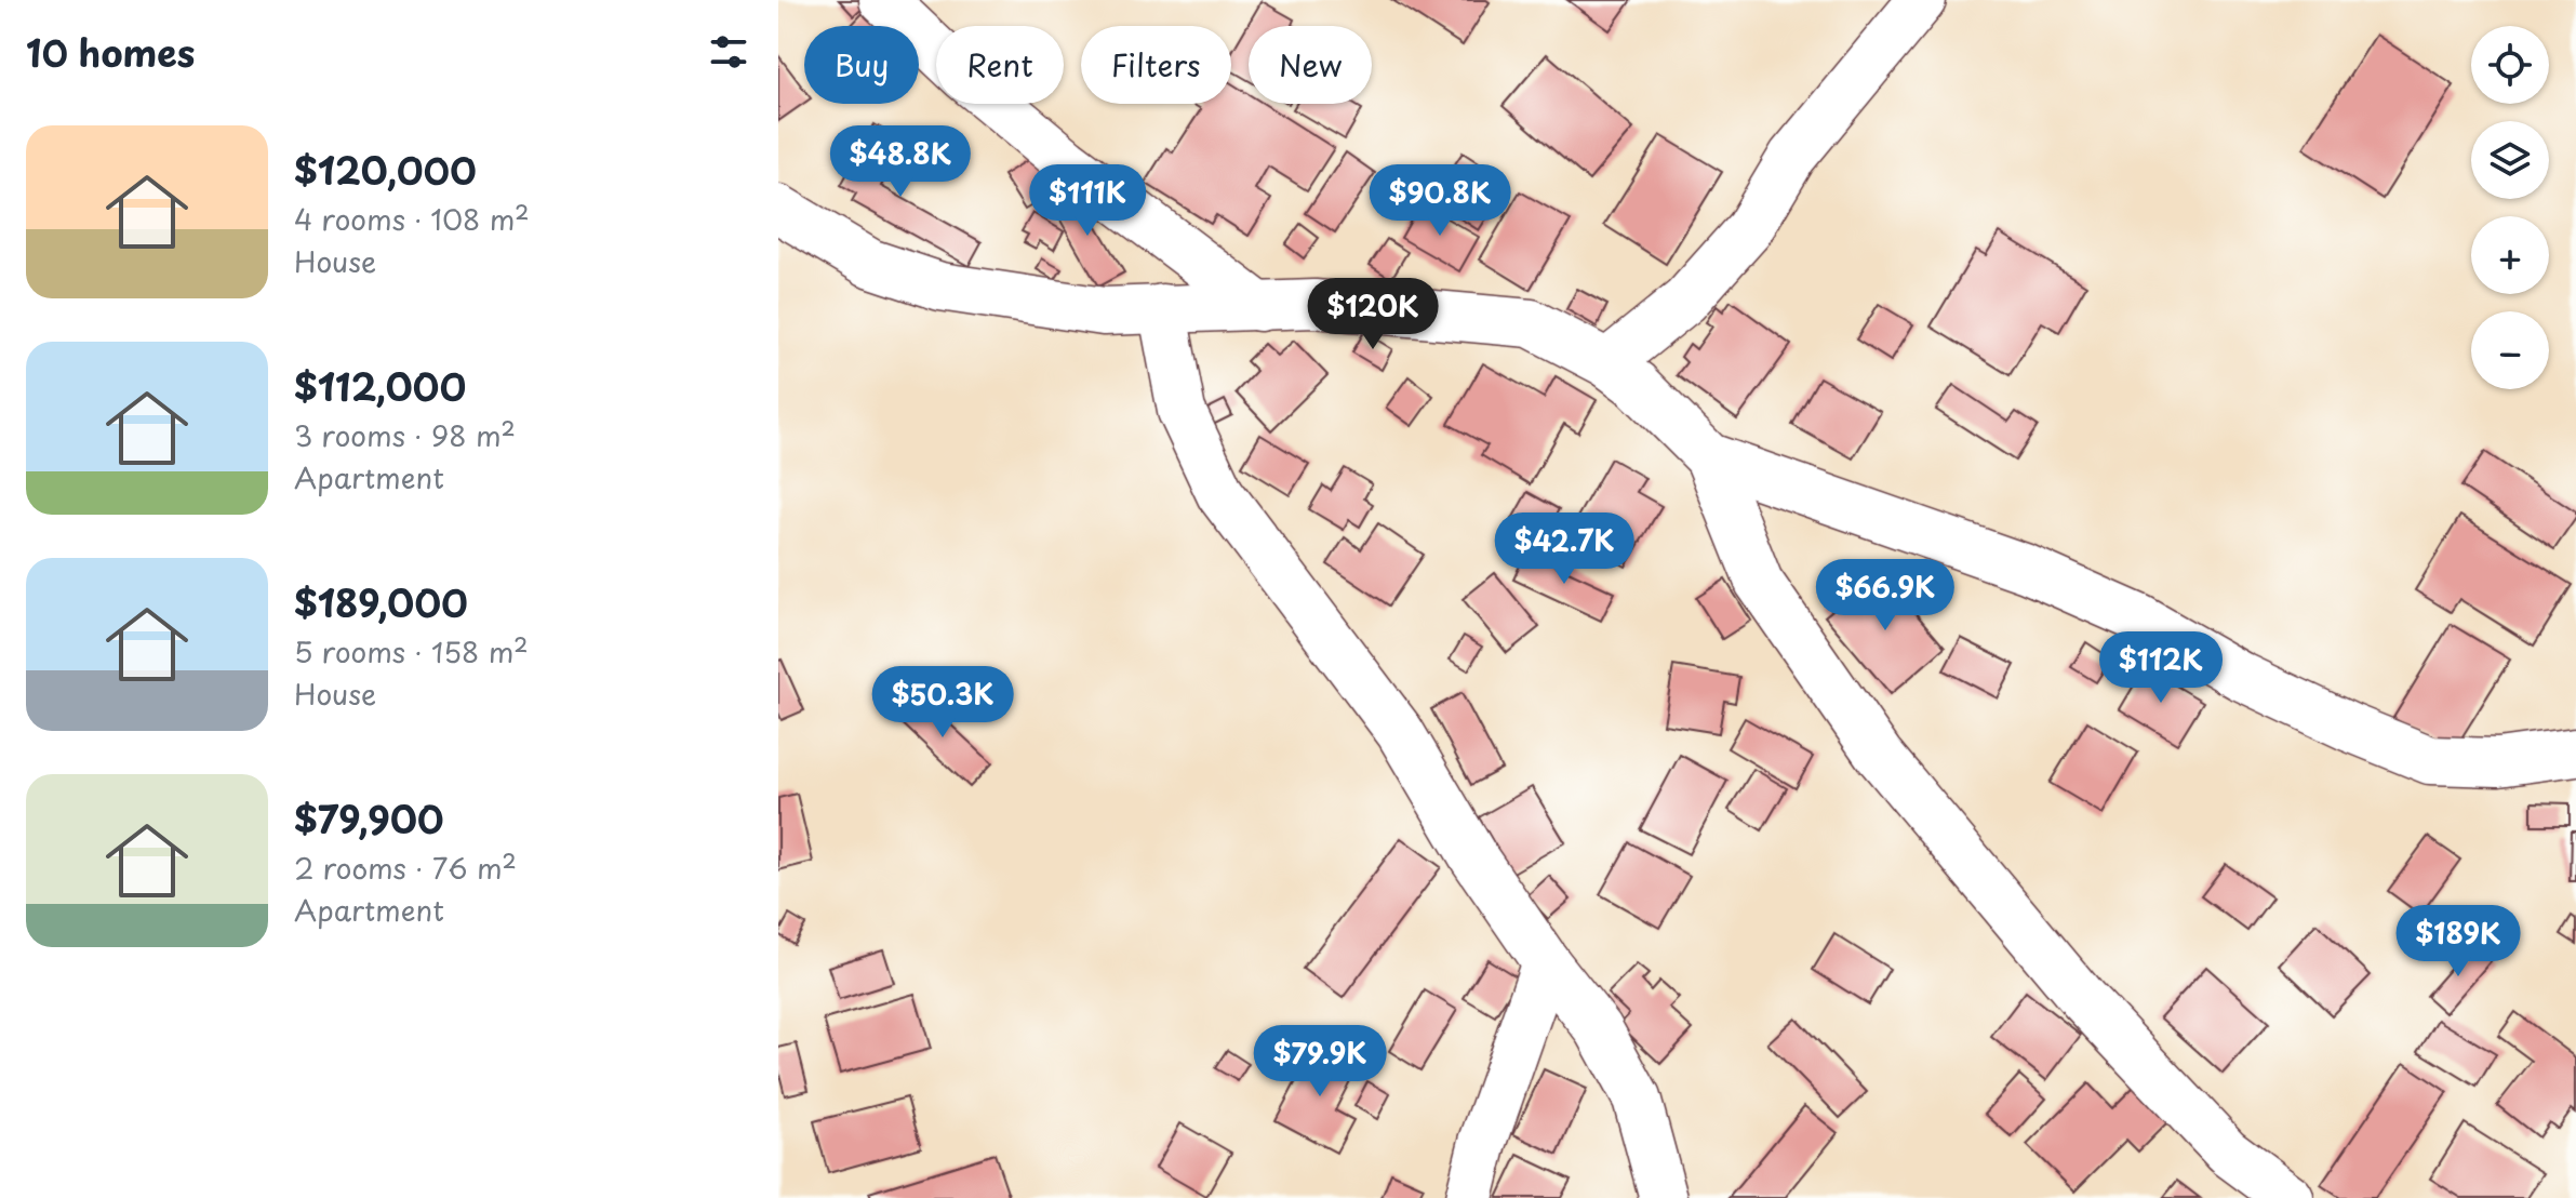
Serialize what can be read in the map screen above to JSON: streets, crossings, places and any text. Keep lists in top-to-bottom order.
{
  "page": {
    "heading": "10 homes",
    "map_buttons": ["+", "−"],
    "chip": [
      "Buy",
      "Rent",
      "Filters",
      "New"
    ],
    "list": [
      {
        "name": "$120,000",
        "note": "4 rooms · 108 m² · House"
      },
      {
        "name": "$112,000",
        "note": "3 rooms · 98 m² · Apartment"
      },
      {
        "name": "$189,000",
        "note": "5 rooms · 158 m² · House"
      },
      {
        "name": "$79,900",
        "note": "2 rooms · 76 m² · Apartment"
      }
    ],
    "price": [
      "$48.8K",
      "$111K",
      "$90.8K",
      "$120K",
      "$42.7K",
      "$66.9K",
      "$112K",
      "$50.3K",
      "$189K",
      "$79.9K"
    ]
  }
}
